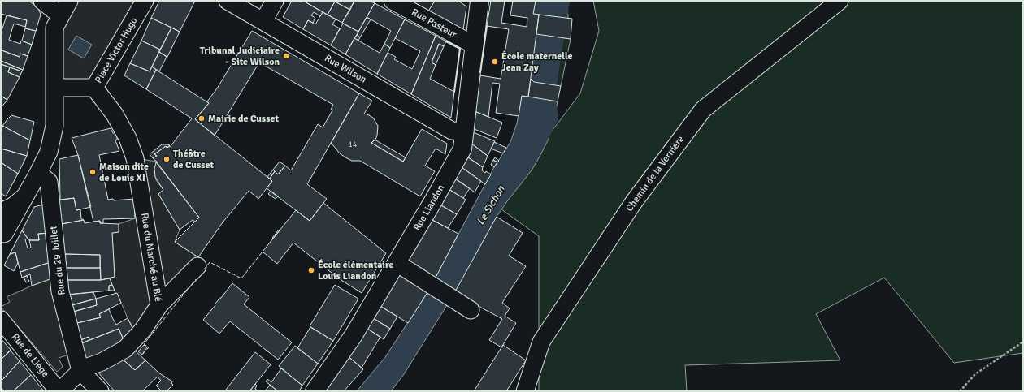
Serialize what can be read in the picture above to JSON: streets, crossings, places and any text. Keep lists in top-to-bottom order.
{
  "streets": {
    "main road": ["Rue Liandon"],
    "street": [
      "Rue Pasteur",
      "Place Victor Hugo",
      "Rue Wilson",
      "Chemin de la Vernière",
      "Rue du Marché au Blé",
      "Rue du 29 Juillet",
      "Rue de Liège"
    ]
  },
  "crossings": [
    ["Rue Pasteur", "Rue Liandon"],
    ["Place Victor Hugo", "Rue du Marché au Blé"],
    ["Rue Wilson", "Rue Liandon"],
    ["Rue du Marché au Blé", "Rue du 29 Juillet"],
    ["Rue du Marché au Blé", "Rue de Liège"]
  ],
  "water": ["Le Sichon"],
  "places": [
    "Tribunal Judiciaire - Site Wilson",
    "École maternelle Jean Zay",
    "Mairie de Cusset",
    "Théâtre de Cusset",
    "Maison dite de Louis XI",
    "École élémentaire Louis Liandon"
  ],
  "house_numbers": ["14"]
}
